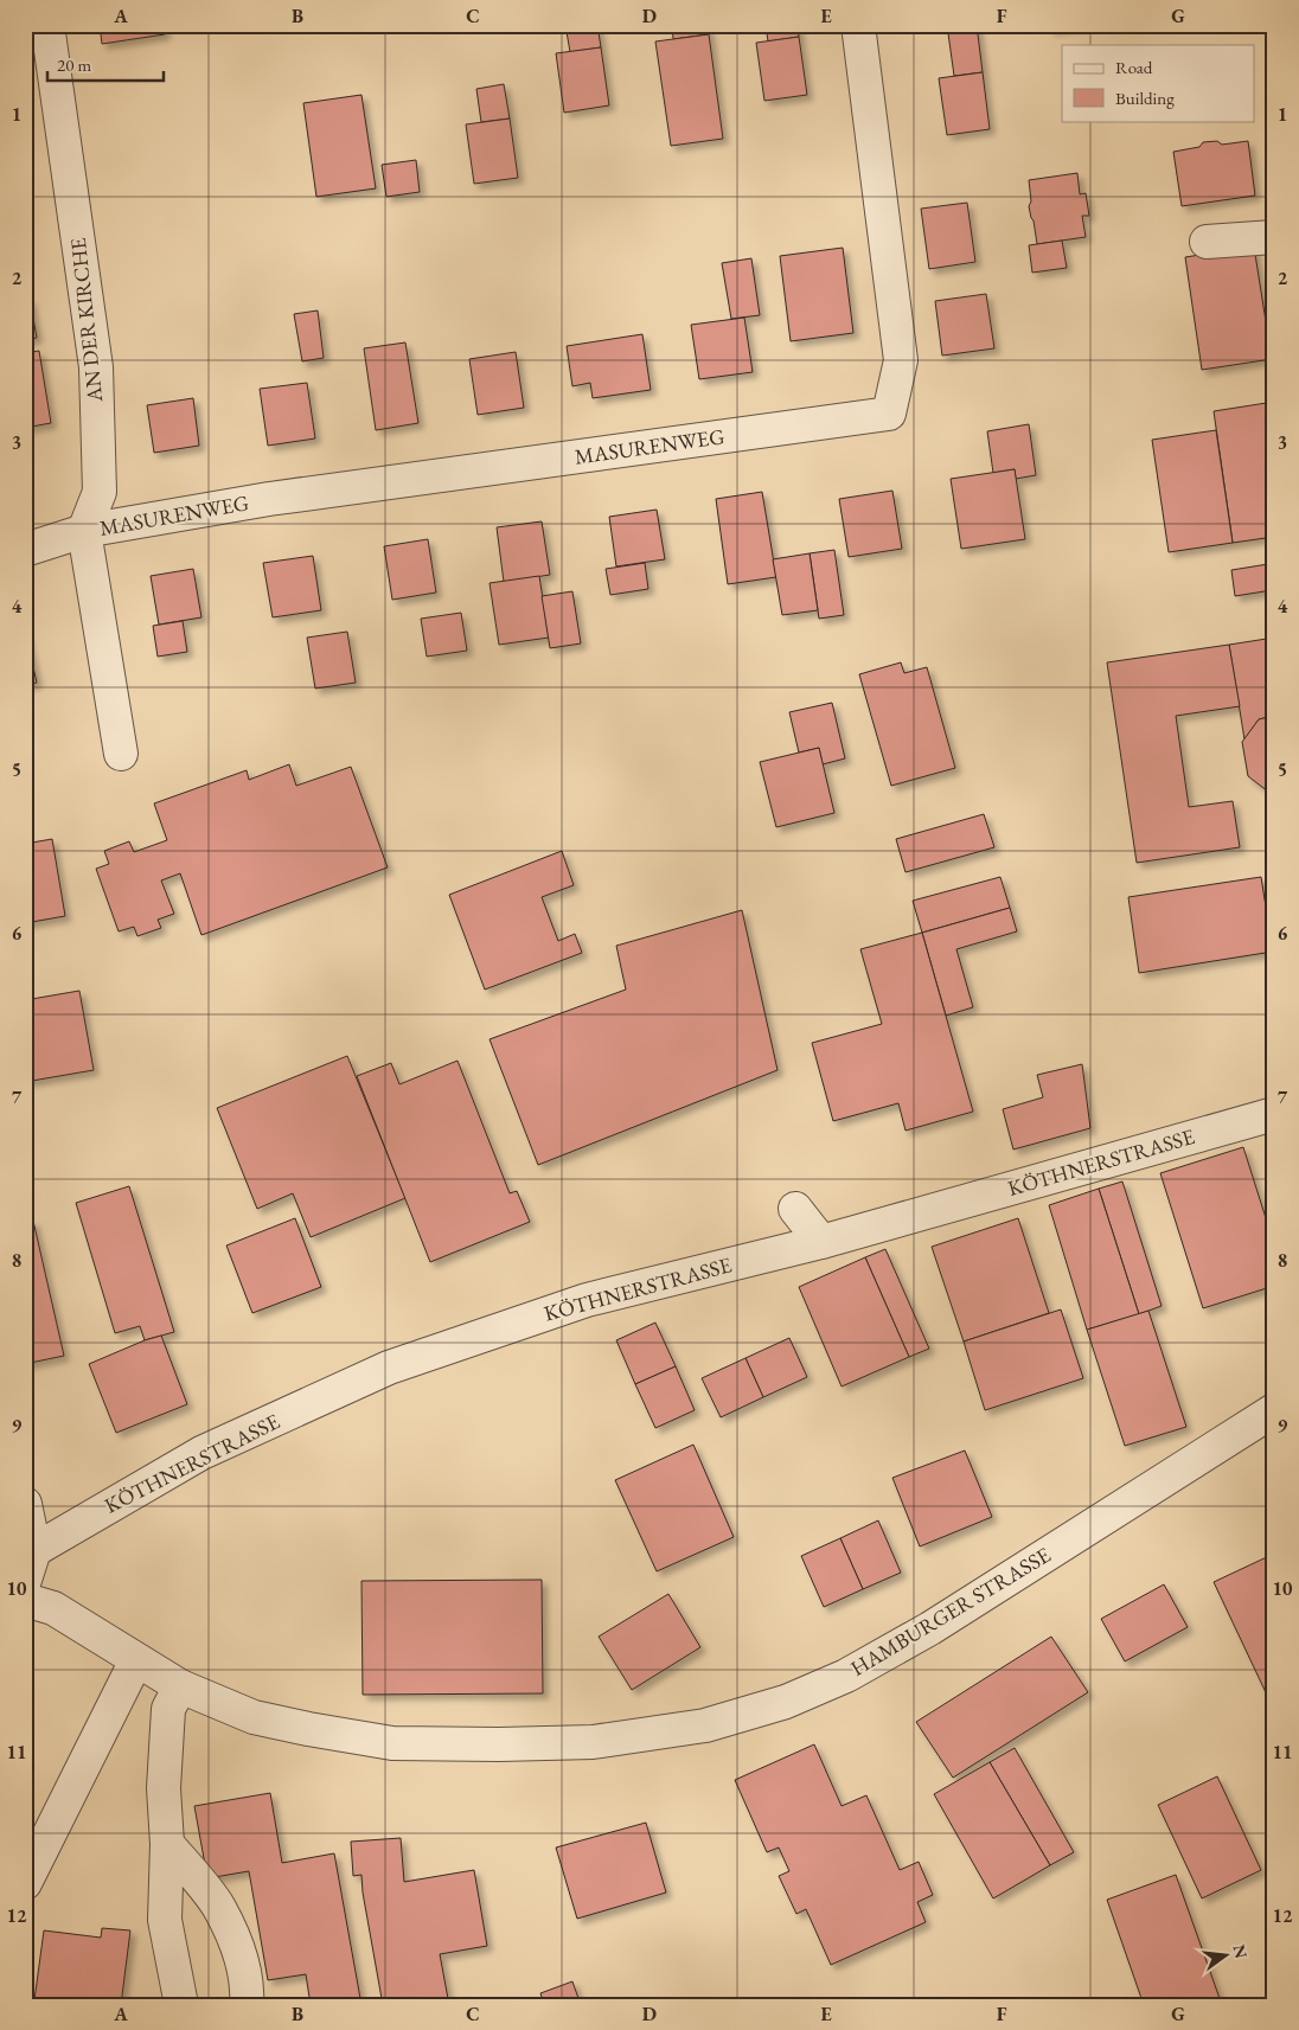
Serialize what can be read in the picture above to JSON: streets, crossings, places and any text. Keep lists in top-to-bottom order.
{
  "streets": {
    "street": [
      "AN DER KIRCHE",
      "MASURENWEG",
      "KÖTHNERSTRASSE",
      "HAMBURGER STRASSE"
    ]
  },
  "crossings": [
    ["AN DER KIRCHE", "MASURENWEG"]
  ],
  "legend": ["Road", "Building"],
  "scale_bar": "20 m",
  "north": "right",
  "grid": {
    "columns": [
      "A",
      "B",
      "C",
      "D",
      "E",
      "F",
      "G"
    ],
    "rows": [
      "1",
      "2",
      "3",
      "4",
      "5",
      "6",
      "7",
      "8",
      "9",
      "10",
      "11",
      "12"
    ]
  }
}
